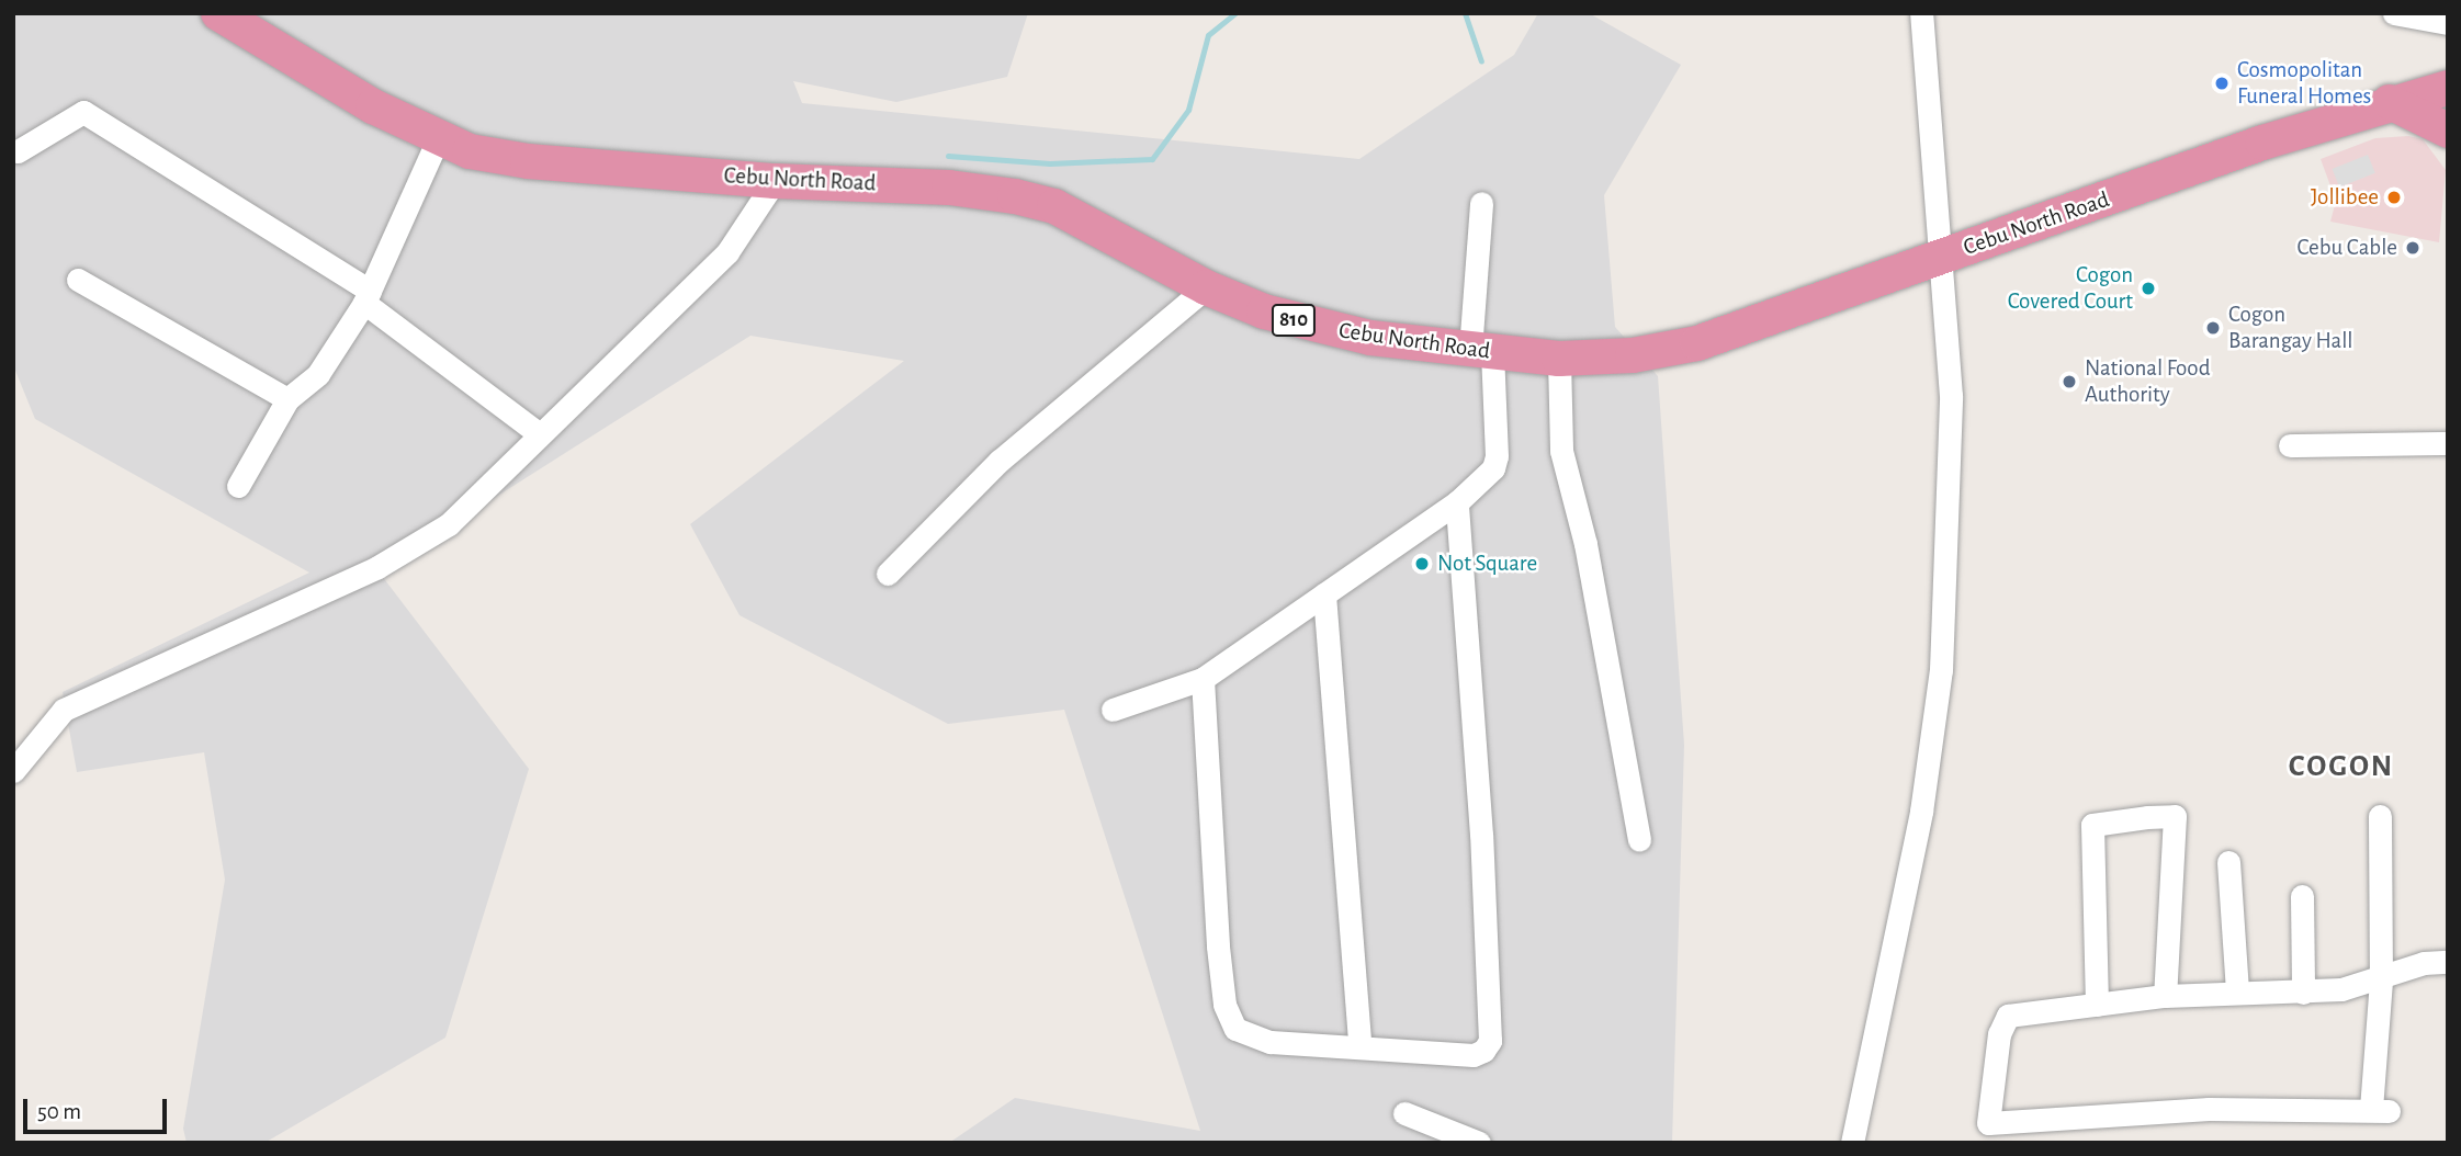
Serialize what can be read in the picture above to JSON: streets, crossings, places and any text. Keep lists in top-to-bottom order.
{
  "streets": {
    "highway": ["Cebu North Road", "810"]
  },
  "districts": ["COGON"],
  "places": [
    "Cosmopolitan Funeral Homes",
    "Jollibee",
    "Cebu Cable",
    "Cogon Covered Court",
    "Cogon Barangay Hall",
    "National Food Authority",
    "Not Square"
  ],
  "scale_bar": "50 m"
}
